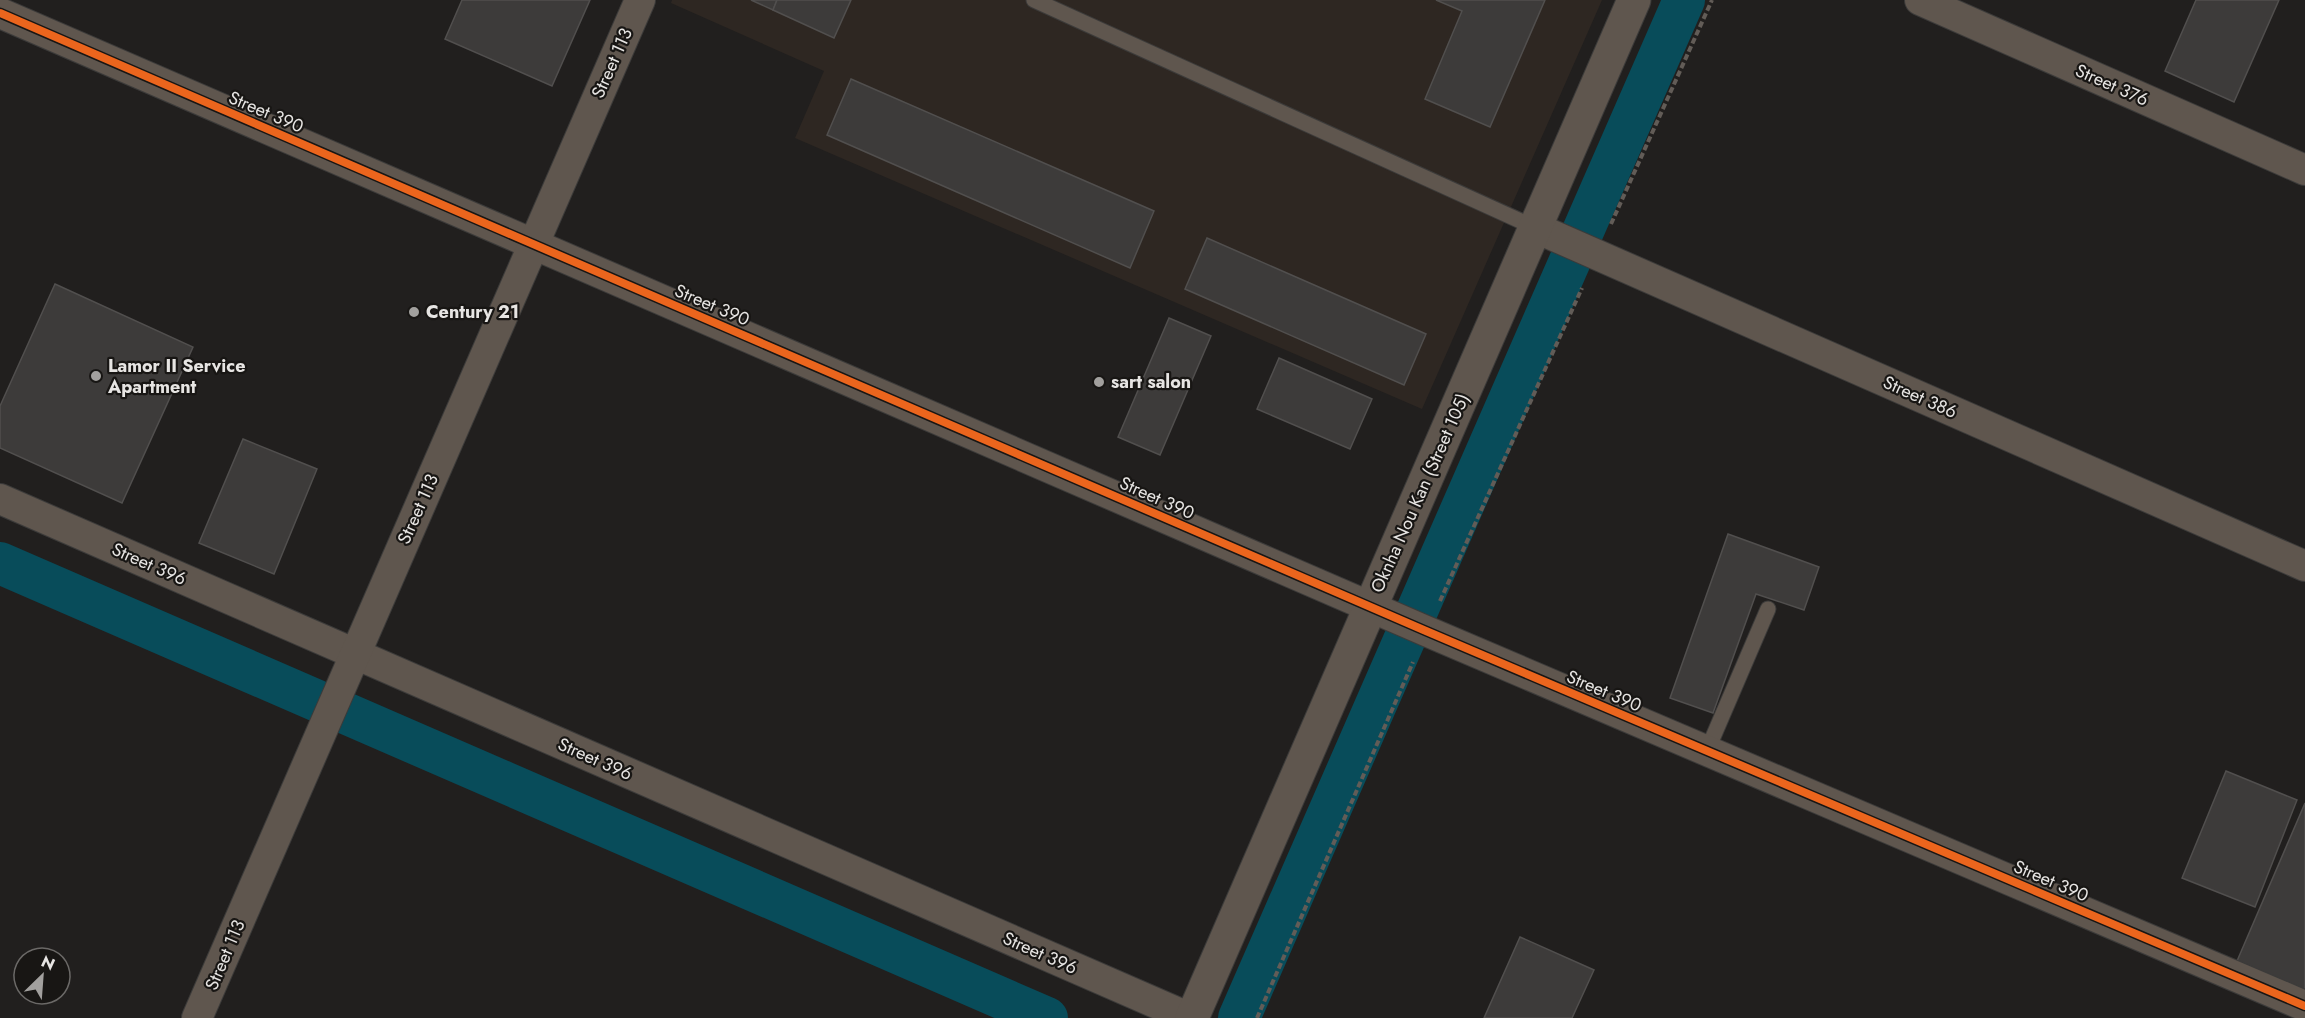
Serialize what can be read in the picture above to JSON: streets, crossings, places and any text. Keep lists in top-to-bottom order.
{
  "streets": {
    "street": [
      "Street 113",
      "Street 376",
      "Street 390",
      "Street 386",
      "Oknha Nou Kan (Street 105)",
      "Street 396"
    ]
  },
  "crossings": [
    ["Street 113", "Street 390"],
    ["Street 113", "Street 396"],
    ["Street 390", "Oknha Nou Kan (Street 105)"],
    ["Street 386", "Oknha Nou Kan (Street 105)"],
    ["Oknha Nou Kan (Street 105)", "Street 396"]
  ],
  "places": ["Century 21", "Lamor II Service Apartment", "sart salon"],
  "north": "top right"
}
